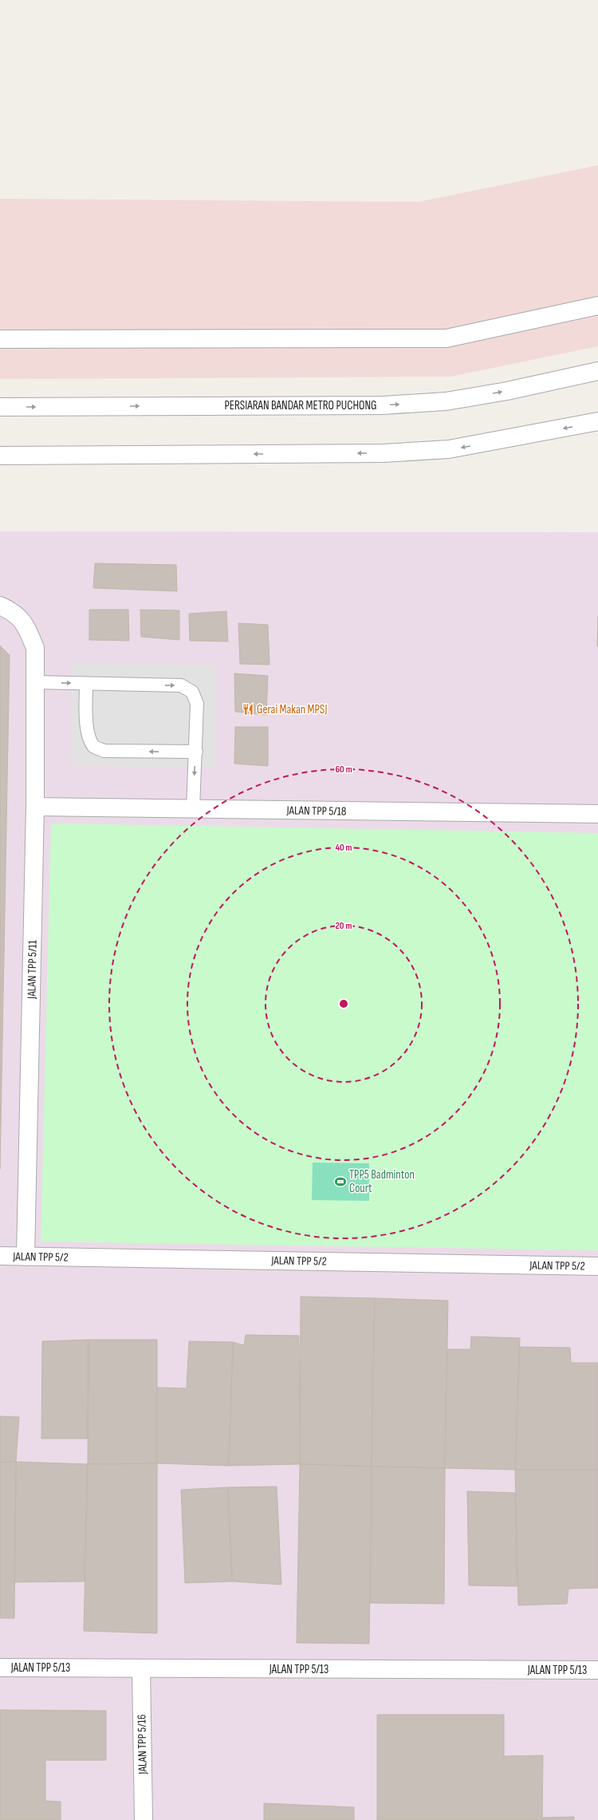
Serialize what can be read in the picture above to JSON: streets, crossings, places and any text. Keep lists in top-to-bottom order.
{
  "streets": {
    "street": [
      "PERSIARAN BANDAR METRO PUCHONG",
      "JALAN TPP 5/18",
      "JALAN TPP 5/11",
      "JALAN TPP 5/2",
      "JALAN TPP 5/13",
      "JALAN TPP 5/16"
    ]
  },
  "crossings": [
    ["JALAN TPP 5/18", "JALAN TPP 5/11"],
    ["JALAN TPP 5/11", "JALAN TPP 5/2"],
    ["JALAN TPP 5/13", "JALAN TPP 5/16"]
  ],
  "places": {
    "restaurant": ["Gerai Makan MPSJ"],
    "sports": ["TPP5 Badminton Court"]
  },
  "rings": ["60 m", "40 m", "20 m"]
}
